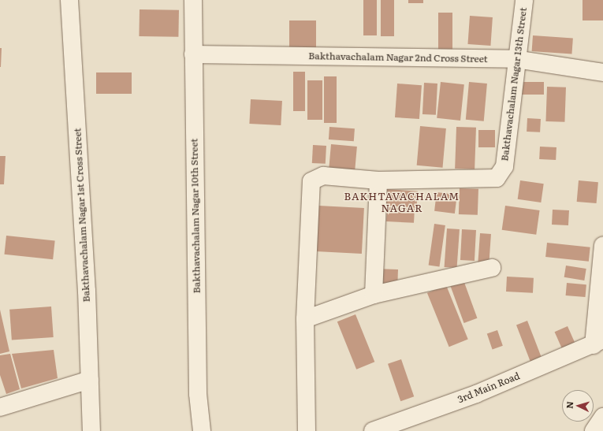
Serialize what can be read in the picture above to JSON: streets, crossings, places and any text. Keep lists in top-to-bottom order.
{
  "streets": {
    "street": [
      "Bakthavachalam Nagar 2nd Cross Street",
      "Bakthavachalam Nagar 13th Street",
      "Bakthavachalam Nagar 1st Cross Street",
      "Bakthavachalam Nagar 10th Street",
      "3rd Main Road"
    ]
  },
  "crossings": [
    ["Bakthavachalam Nagar 2nd Cross Street", "Bakthavachalam Nagar 13th Street"],
    ["Bakthavachalam Nagar 2nd Cross Street", "Bakthavachalam Nagar 10th Street"]
  ],
  "districts": ["BAKHTAVACHALAM NAGAR"],
  "north": "left"
}
